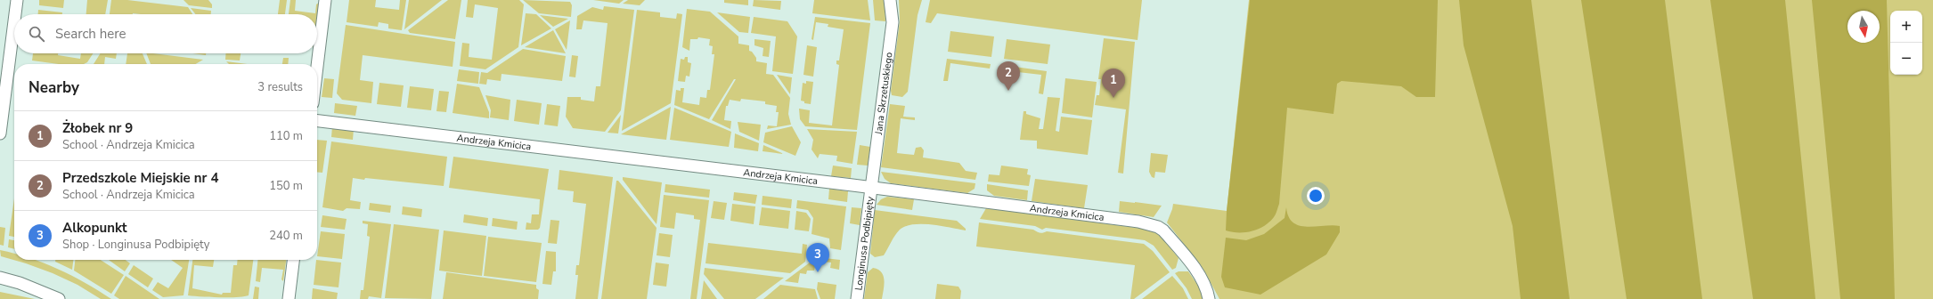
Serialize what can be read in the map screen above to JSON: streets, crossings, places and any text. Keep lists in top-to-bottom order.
{
  "streets": {
    "street": ["Jana Skrzetuskiego", "Andrzeja Kmicica", "Longinusa Podbipięty"]
  },
  "crossings": [
    ["Jana Skrzetuskiego", "Andrzeja Kmicica"],
    ["Jana Skrzetuskiego", "Longinusa Podbipięty"],
    ["Andrzeja Kmicica", "Longinusa Podbipięty"]
  ],
  "north": "bottom",
  "page": {
    "map_buttons": ["+", "−"],
    "search": "Search here",
    "pins": ["2", "1", "3"],
    "heading": ["Nearby", "3 results"],
    "list": [
      {
        "mark": "1",
        "name": "Żłobek nr 9",
        "note": "School · Andrzeja Kmicica",
        "value": "110 m"
      },
      {
        "mark": "2",
        "name": "Przedszkole Miejskie nr 4",
        "note": "School · Andrzeja Kmicica",
        "value": "150 m"
      },
      {
        "mark": "3",
        "name": "Alkopunkt",
        "note": "Shop · Longinusa Podbipięty",
        "value": "240 m"
      }
    ]
  }
}
